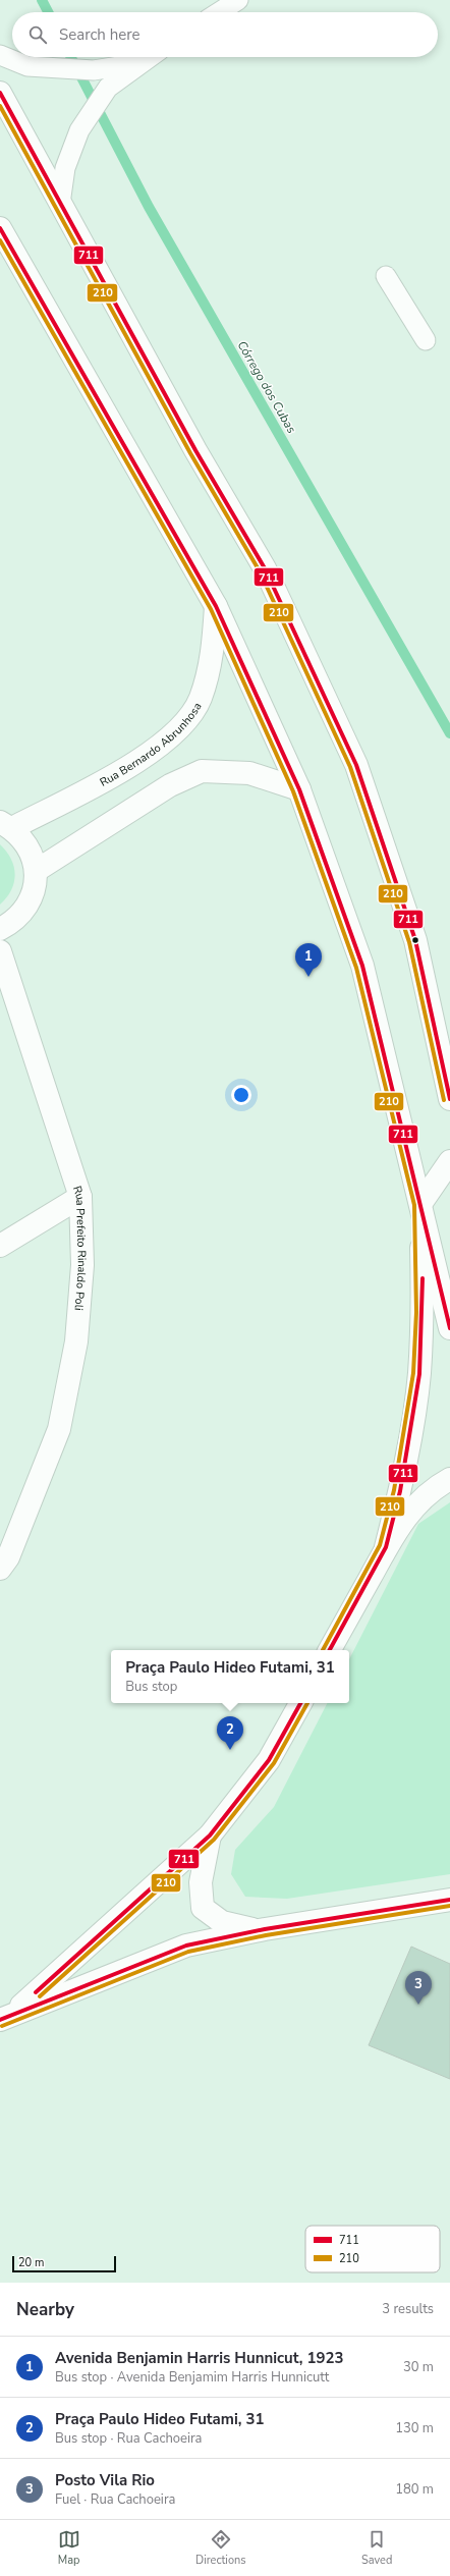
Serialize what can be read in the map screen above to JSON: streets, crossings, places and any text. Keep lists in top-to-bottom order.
{
  "streets": {
    "main road": ["Rua Bernardo Abrunhosa", "Rua Prefeito Rinaldo Poli"]
  },
  "water": ["Córrego dos Cubas"],
  "lines": ["transit line 711", "transit line 210"],
  "legend": ["711", "210"],
  "scale_bar": "20 m",
  "page": {
    "search": "Search here",
    "pins": ["1", "2", "3"],
    "popup": ["Praça Paulo Hideo Futami, 31", "Bus stop"],
    "scale": "20 m",
    "heading": ["Nearby", "3 results"],
    "list": [
      {
        "mark": "1",
        "name": "Avenida Benjamin Harris Hunnicut, 1923",
        "note": "Bus stop · Avenida Benjamim Harris Hunnicutt",
        "value": "30 m"
      },
      {
        "mark": "2",
        "name": "Praça Paulo Hideo Futami, 31",
        "note": "Bus stop · Rua Cachoeira",
        "value": "130 m"
      },
      {
        "mark": "3",
        "name": "Posto Vila Rio",
        "note": "Fuel · Rua Cachoeira",
        "value": "180 m"
      }
    ],
    "nav": ["Map", "Directions", "Saved"]
  }
}
